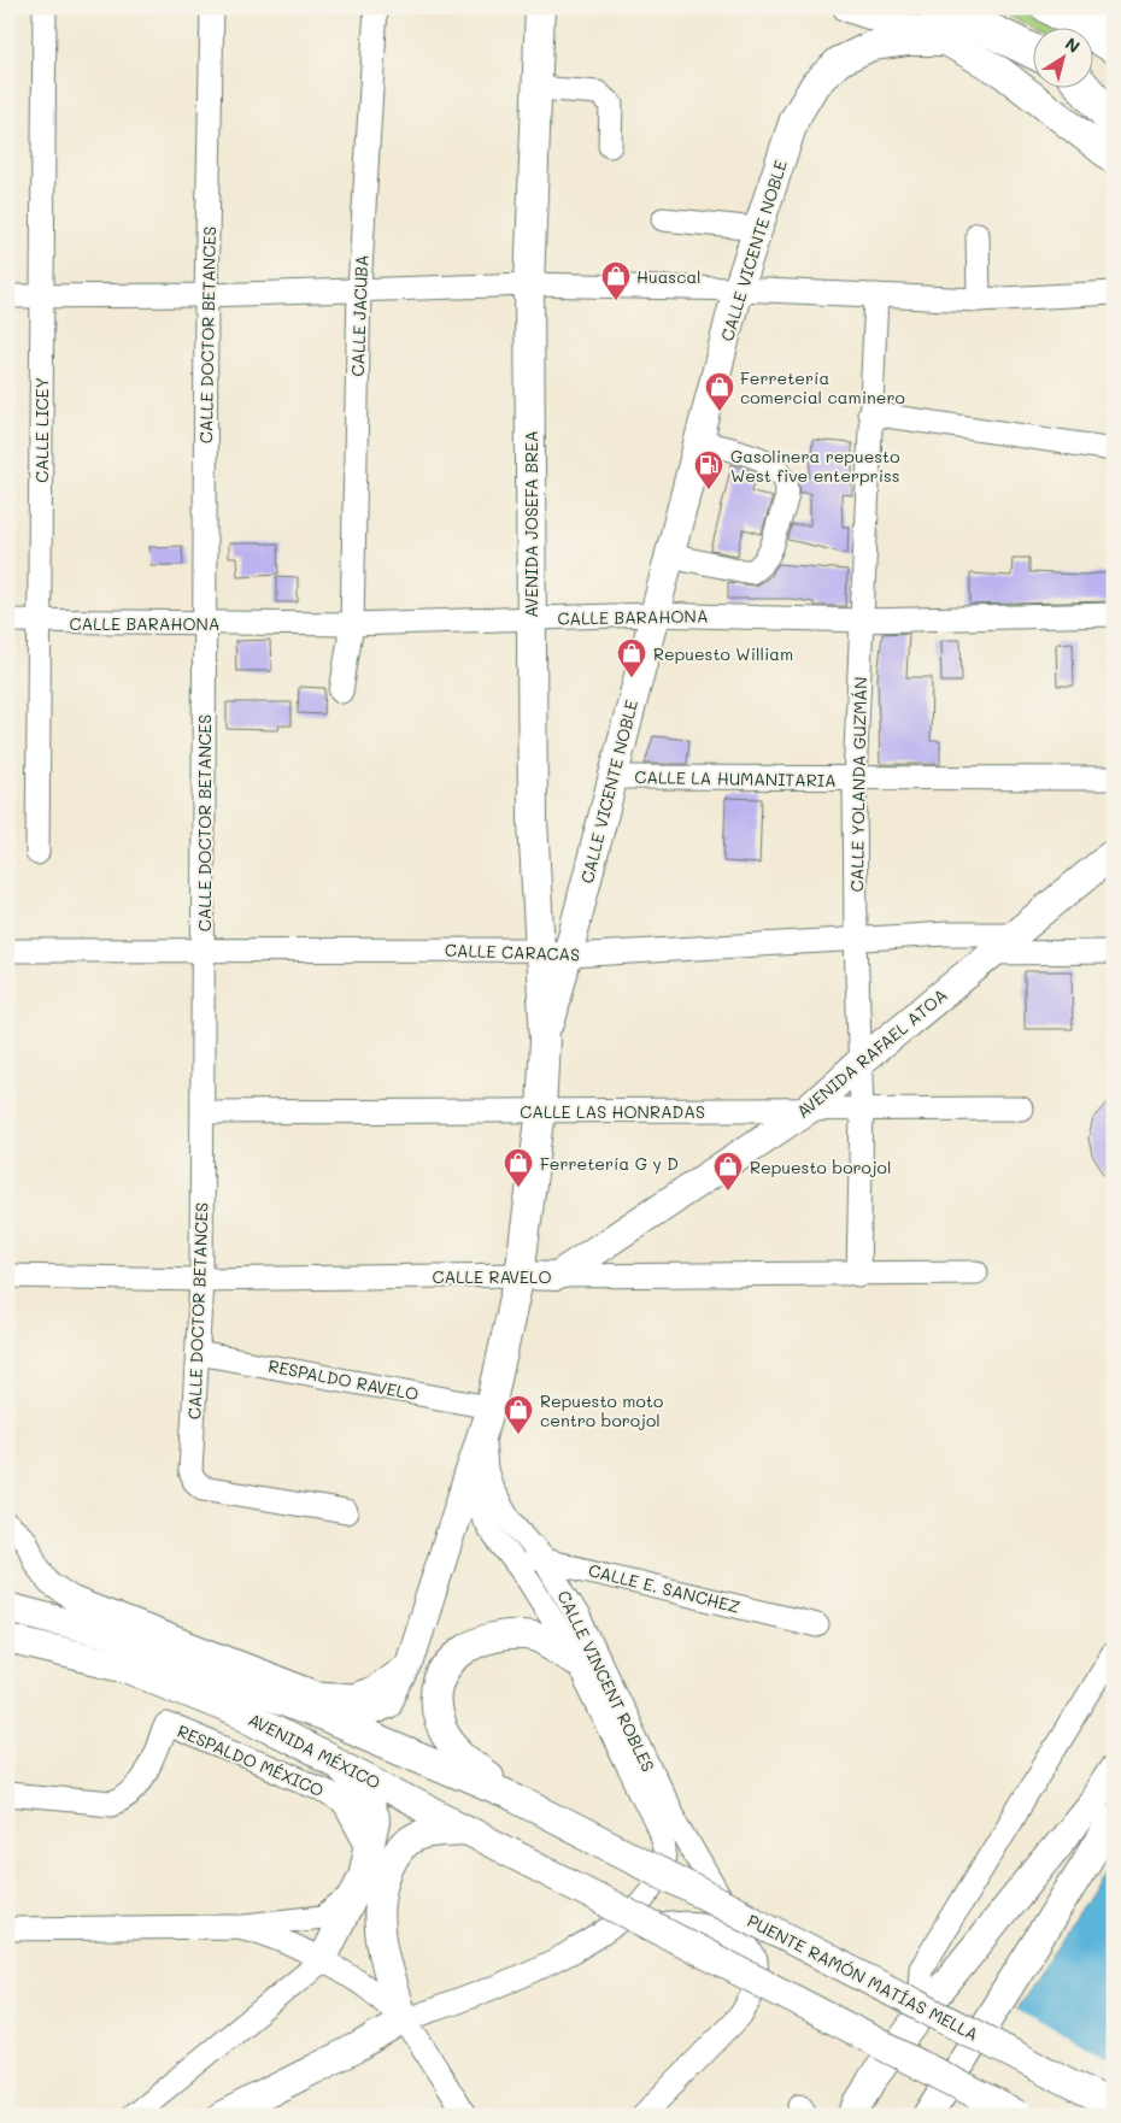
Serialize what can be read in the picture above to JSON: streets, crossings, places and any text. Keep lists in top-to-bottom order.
{
  "streets": {
    "main road": [
      "CALLE VICENTE NOBLE",
      "AVENIDA JOSEFA BREA",
      "AVENIDA RAFAEL ATOA",
      "CALLE RAVELO",
      "CALLE VINCENT ROBLES",
      "AVENIDA MÉXICO",
      "PUENTE RAMÓN MATÍAS MELLA"
    ],
    "street": [
      "CALLE JACUBA",
      "CALLE DOCTOR BETANCES",
      "CALLE LICEY",
      "CALLE BARAHONA",
      "CALLE LA HUMANITARIA",
      "CALLE YOLANDA GUZMÁN",
      "CALLE CARACAS",
      "CALLE LAS HONRADAS",
      "RESPALDO RAVELO",
      "CALLE E. SANCHEZ",
      "RESPALDO MÉXICO"
    ]
  },
  "crossings": [
    ["CALLE VICENTE NOBLE", "AVENIDA JOSEFA BREA"],
    ["CALLE VICENTE NOBLE", "CALLE BARAHONA"],
    ["CALLE VICENTE NOBLE", "CALLE LA HUMANITARIA"],
    ["CALLE VICENTE NOBLE", "CALLE CARACAS"],
    ["CALLE VICENTE NOBLE", "CALLE VINCENT ROBLES"],
    ["CALLE JACUBA", "CALLE BARAHONA"],
    ["CALLE DOCTOR BETANCES", "CALLE BARAHONA"],
    ["CALLE DOCTOR BETANCES", "CALLE CARACAS"],
    ["CALLE DOCTOR BETANCES", "CALLE LAS HONRADAS"],
    ["CALLE DOCTOR BETANCES", "CALLE RAVELO"],
    ["CALLE DOCTOR BETANCES", "RESPALDO RAVELO"],
    ["CALLE LICEY", "CALLE BARAHONA"],
    ["AVENIDA JOSEFA BREA", "CALLE BARAHONA"],
    ["AVENIDA JOSEFA BREA", "CALLE CARACAS"],
    ["AVENIDA JOSEFA BREA", "CALLE VINCENT ROBLES"],
    ["CALLE BARAHONA", "CALLE YOLANDA GUZMÁN"],
    ["CALLE LA HUMANITARIA", "CALLE YOLANDA GUZMÁN"],
    ["CALLE YOLANDA GUZMÁN", "CALLE CARACAS"],
    ["CALLE YOLANDA GUZMÁN", "AVENIDA RAFAEL ATOA"],
    ["CALLE YOLANDA GUZMÁN", "CALLE LAS HONRADAS"],
    ["CALLE YOLANDA GUZMÁN", "CALLE RAVELO"],
    ["CALLE CARACAS", "AVENIDA RAFAEL ATOA"],
    ["AVENIDA RAFAEL ATOA", "CALLE LAS HONRADAS"],
    ["AVENIDA RAFAEL ATOA", "CALLE RAVELO"],
    ["CALLE LAS HONRADAS", "CALLE VINCENT ROBLES"],
    ["CALLE RAVELO", "CALLE VINCENT ROBLES"],
    ["RESPALDO RAVELO", "CALLE VINCENT ROBLES"],
    ["CALLE E. SANCHEZ", "CALLE VINCENT ROBLES"],
    ["CALLE VINCENT ROBLES", "AVENIDA MÉXICO"],
    ["AVENIDA MÉXICO", "PUENTE RAMÓN MATÍAS MELLA"]
  ],
  "places": {
    "shop": [
      "Huascal",
      "Ferretería comercial caminero",
      "Repuesto William",
      "Ferretería G y D",
      "Repuesto borojol",
      "Repuesto moto centro borojol"
    ],
    "fuel station": ["Gasolinera repuesto West five enterpriss"]
  },
  "north": "top right"
}
